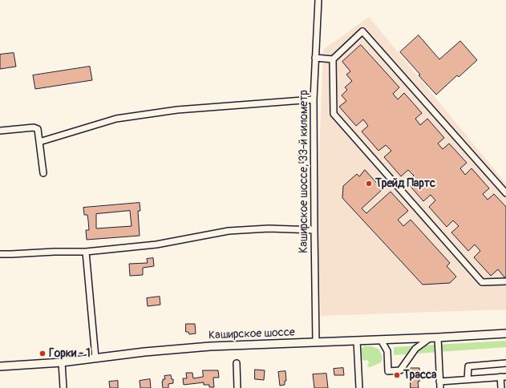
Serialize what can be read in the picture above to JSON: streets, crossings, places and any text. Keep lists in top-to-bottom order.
{
  "streets": {
    "main road": ["Каширское шоссе"],
    "street": ["Каширское шоссе, 33-й километр"]
  },
  "crossings": [
    ["Каширское шоссе, 33-й километр", "Каширское шоссе"]
  ],
  "places": ["Трейд Партс", "Горки - 1", "Трасса"]
}
